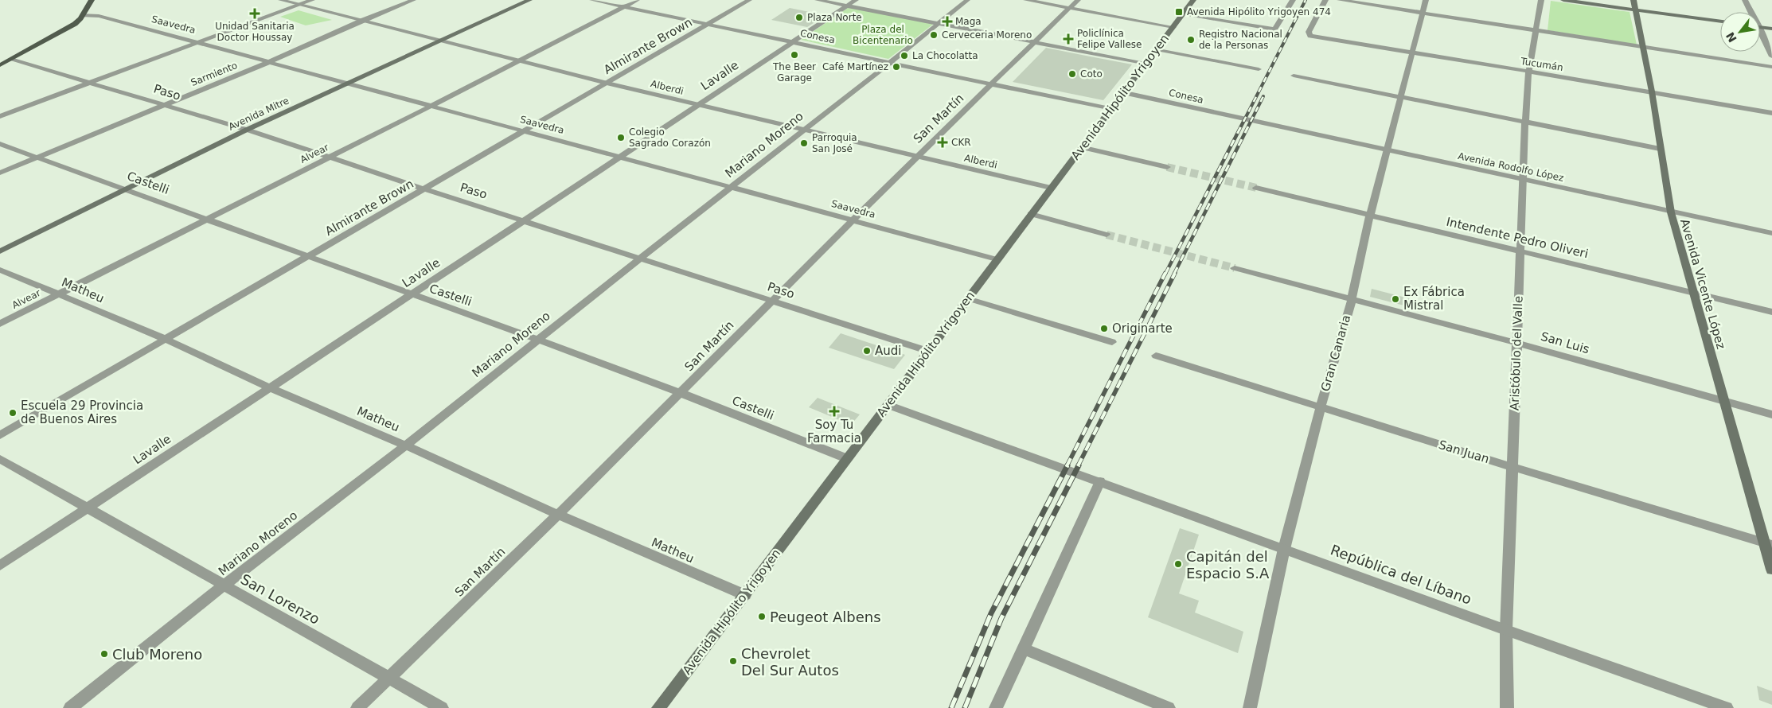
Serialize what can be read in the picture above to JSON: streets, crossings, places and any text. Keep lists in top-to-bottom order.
{
  "streets": {
    "main road": ["Avenida Hipólito Yrigoyen", "Avenida Mitre", "Avenida Vicente López"],
    "street": [
      "Saavedra",
      "Conesa",
      "Almirante Brown",
      "Tucumán",
      "Sarmiento",
      "Lavalle",
      "Alberdi",
      "Paso",
      "San Martín",
      "Mariano Moreno",
      "Alvear",
      "Avenida Rodolfo López",
      "Castelli",
      "Intendente Pedro Oliveri",
      "Matheu",
      "San Luis",
      "Gran Canaria",
      "Aristóbulo del Valle",
      "San Juan",
      "República del Líbano",
      "San Lorenzo"
    ]
  },
  "crossings": [
    ["Saavedra", "Almirante Brown"],
    ["Saavedra", "Sarmiento"],
    ["Saavedra", "Lavalle"],
    ["Saavedra", "Avenida Hipólito Yrigoyen"],
    ["Saavedra", "Avenida Mitre"],
    ["Saavedra", "San Martín"],
    ["Saavedra", "Mariano Moreno"],
    ["Saavedra", "Alvear"],
    ["Conesa", "Almirante Brown"],
    ["Conesa", "Lavalle"],
    ["Conesa", "Avenida Hipólito Yrigoyen"],
    ["Conesa", "San Martín"],
    ["Conesa", "Mariano Moreno"],
    ["Conesa", "Alvear"],
    ["Conesa", "Avenida Rodolfo López"],
    ["Almirante Brown", "Alberdi"],
    ["Almirante Brown", "Paso"],
    ["Almirante Brown", "Castelli"],
    ["Almirante Brown", "Matheu"],
    ["Tucumán", "Avenida Vicente López"],
    ["Tucumán", "Gran Canaria"],
    ["Tucumán", "Aristóbulo del Valle"],
    ["Sarmiento", "Alberdi"],
    ["Sarmiento", "Paso"],
    ["Sarmiento", "Castelli"],
    ["Lavalle", "Alberdi"],
    ["Lavalle", "Paso"],
    ["Lavalle", "Castelli"],
    ["Lavalle", "Matheu"],
    ["Lavalle", "San Lorenzo"],
    ["Alberdi", "Avenida Hipólito Yrigoyen"],
    ["Alberdi", "Avenida Mitre"],
    ["Alberdi", "San Martín"],
    ["Alberdi", "Mariano Moreno"],
    ["Alberdi", "Alvear"],
    ["Paso", "Avenida Hipólito Yrigoyen"],
    ["Paso", "Avenida Mitre"],
    ["Paso", "San Martín"],
    ["Paso", "Mariano Moreno"],
    ["Paso", "Alvear"],
    ["Avenida Hipólito Yrigoyen", "Castelli"],
    ["Avenida Hipólito Yrigoyen", "Matheu"],
    ["Avenida Hipólito Yrigoyen", "República del Líbano"],
    ["Avenida Mitre", "Castelli"],
    ["San Martín", "Castelli"],
    ["San Martín", "Matheu"],
    ["San Martín", "San Lorenzo"],
    ["Mariano Moreno", "Castelli"],
    ["Mariano Moreno", "Matheu"],
    ["Mariano Moreno", "San Lorenzo"],
    ["Alvear", "Castelli"],
    ["Alvear", "Matheu"],
    ["Avenida Rodolfo López", "Avenida Vicente López"],
    ["Avenida Rodolfo López", "Gran Canaria"],
    ["Avenida Rodolfo López", "Aristóbulo del Valle"],
    ["Intendente Pedro Oliveri", "Avenida Vicente López"],
    ["Intendente Pedro Oliveri", "Gran Canaria"],
    ["Intendente Pedro Oliveri", "Aristóbulo del Valle"],
    ["Avenida Vicente López", "San Luis"],
    ["Avenida Vicente López", "San Juan"],
    ["San Luis", "Gran Canaria"],
    ["San Luis", "Aristóbulo del Valle"],
    ["Gran Canaria", "San Juan"],
    ["Gran Canaria", "República del Líbano"],
    ["Aristóbulo del Valle", "San Juan"],
    ["Aristóbulo del Valle", "República del Líbano"]
  ],
  "parks": ["Plaza del Bicentenario"],
  "places": {
    "transit": ["Avenida Hipólito Yrigoyen 474"],
    "health": [
      "Unidad Sanitaria Doctor Houssay",
      "Maga",
      "Policlínica Felipe Vallese",
      "CKR",
      "Soy Tu Farmacia"
    ],
    "other": [
      "Plaza Norte",
      "Cerveceria Moreno",
      "Registro Nacional de la Personas",
      "The Beer Garage",
      "La Chocolatta",
      "Café Martínez",
      "Coto",
      "Colegio Sagrado Corazón",
      "Parroquia San José",
      "Ex Fábrica Mistral",
      "Originarte",
      "Audi",
      "Escuela 29 Provincia de Buenos Aires",
      "Capitán del Espacio S.A",
      "Peugeot Albens",
      "Club Moreno",
      "Chevrolet Del Sur Autos"
    ]
  },
  "north": "bottom left"
}
